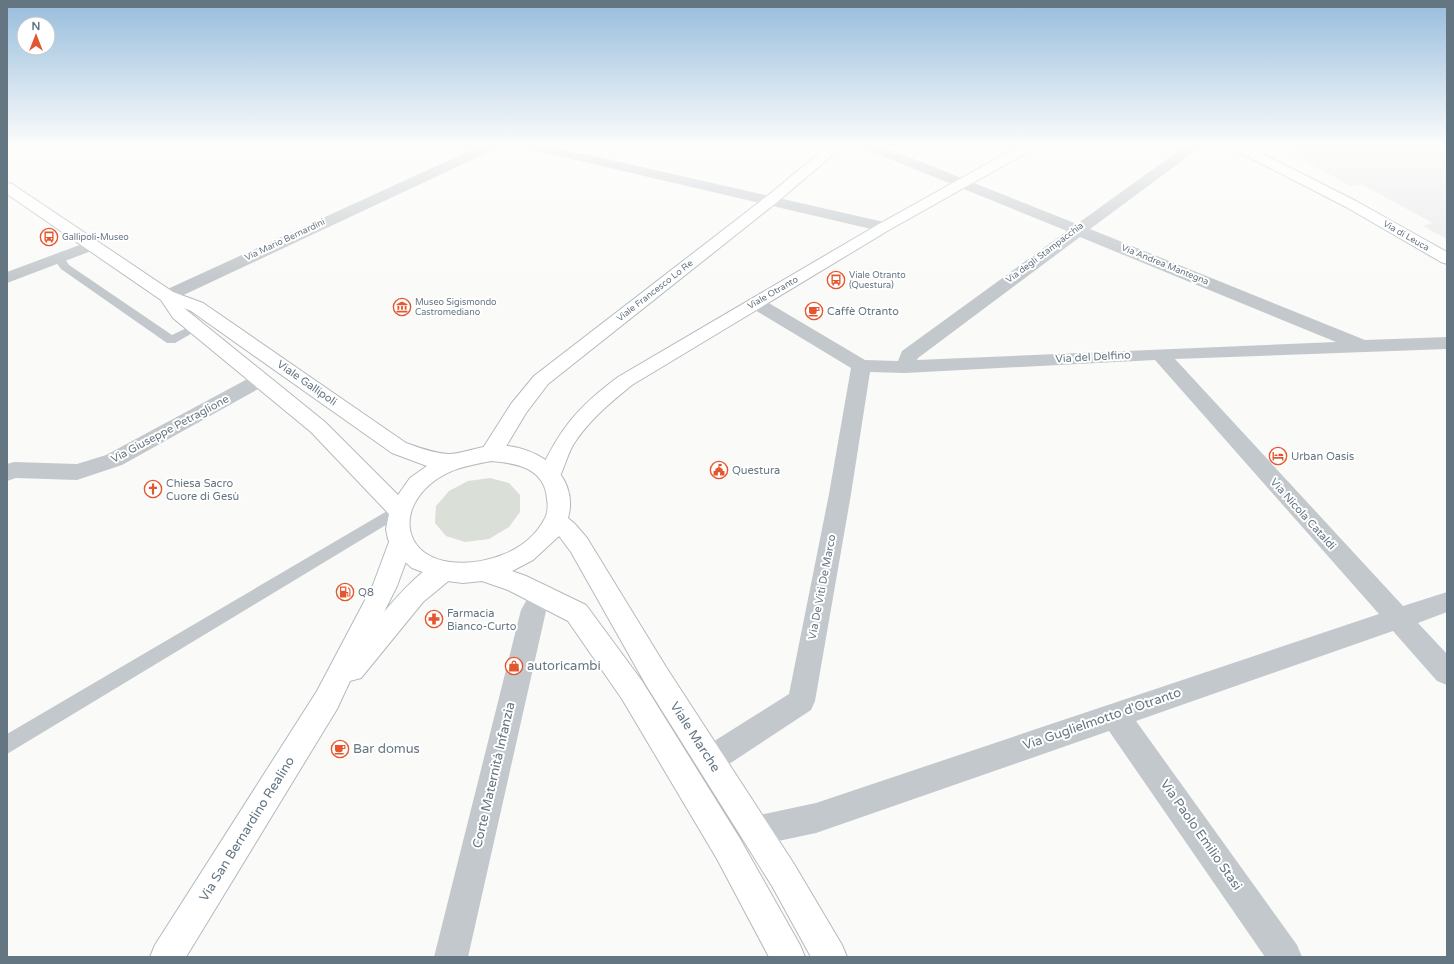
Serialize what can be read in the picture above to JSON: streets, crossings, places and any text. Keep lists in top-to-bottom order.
{
  "streets": {
    "main road": [
      "Via di Leuca",
      "Viale Francesco Lo Re",
      "Viale Otranto",
      "Viale Gallipoli",
      "Viale Marche",
      "Via San Bernardino Realino"
    ],
    "street": [
      "Via Mario Bernardini",
      "Via degli Stampacchia",
      "Via Andrea Mantegna",
      "Via del Delfino",
      "Via Giuseppe Petraglione",
      "Via Nicola Cataldi",
      "Via De Viti De Marco",
      "Via Guglielmotto d'Otranto",
      "Corte Maternità Infanzia",
      "Via Paolo Emilio Stasi"
    ]
  },
  "crossings": [
    ["Via Mario Bernardini", "Viale Gallipoli"],
    ["Via degli Stampacchia", "Via Andrea Mantegna"],
    ["Via degli Stampacchia", "Via del Delfino"],
    ["Via Andrea Mantegna", "Via del Delfino"],
    ["Viale Francesco Lo Re", "Viale Otranto"],
    ["Viale Francesco Lo Re", "Viale Gallipoli"],
    ["Viale Francesco Lo Re", "Viale Marche"],
    ["Viale Francesco Lo Re", "Via San Bernardino Realino"],
    ["Viale Otranto", "Via del Delfino"],
    ["Viale Otranto", "Viale Gallipoli"],
    ["Viale Otranto", "Viale Marche"],
    ["Viale Otranto", "Via San Bernardino Realino"],
    ["Via del Delfino", "Via Nicola Cataldi"],
    ["Via del Delfino", "Via De Viti De Marco"],
    ["Viale Gallipoli", "Via Giuseppe Petraglione"],
    ["Viale Gallipoli", "Viale Marche"],
    ["Viale Gallipoli", "Via San Bernardino Realino"],
    ["Via Nicola Cataldi", "Via Guglielmotto d'Otranto"],
    ["Via De Viti De Marco", "Viale Marche"],
    ["Via Guglielmotto d'Otranto", "Viale Marche"],
    ["Via Guglielmotto d'Otranto", "Via Paolo Emilio Stasi"],
    ["Viale Marche", "Via San Bernardino Realino"]
  ],
  "places": {
    "bus stop": ["Gallipoli-Museo", "Viale Otranto (Questura)"],
    "museum": ["Museo Sigismondo Castromediano"],
    "cafe": ["Caffè Otranto", "Bar domus"],
    "hotel": ["Urban Oasis"],
    "public building": ["Questura"],
    "church": ["Chiesa Sacro Cuore di Gesù"],
    "fuel station": ["Q8"],
    "pharmacy": ["Farmacia Bianco-Curto"],
    "shop": ["autoricambi"]
  },
  "north": "top"
}
